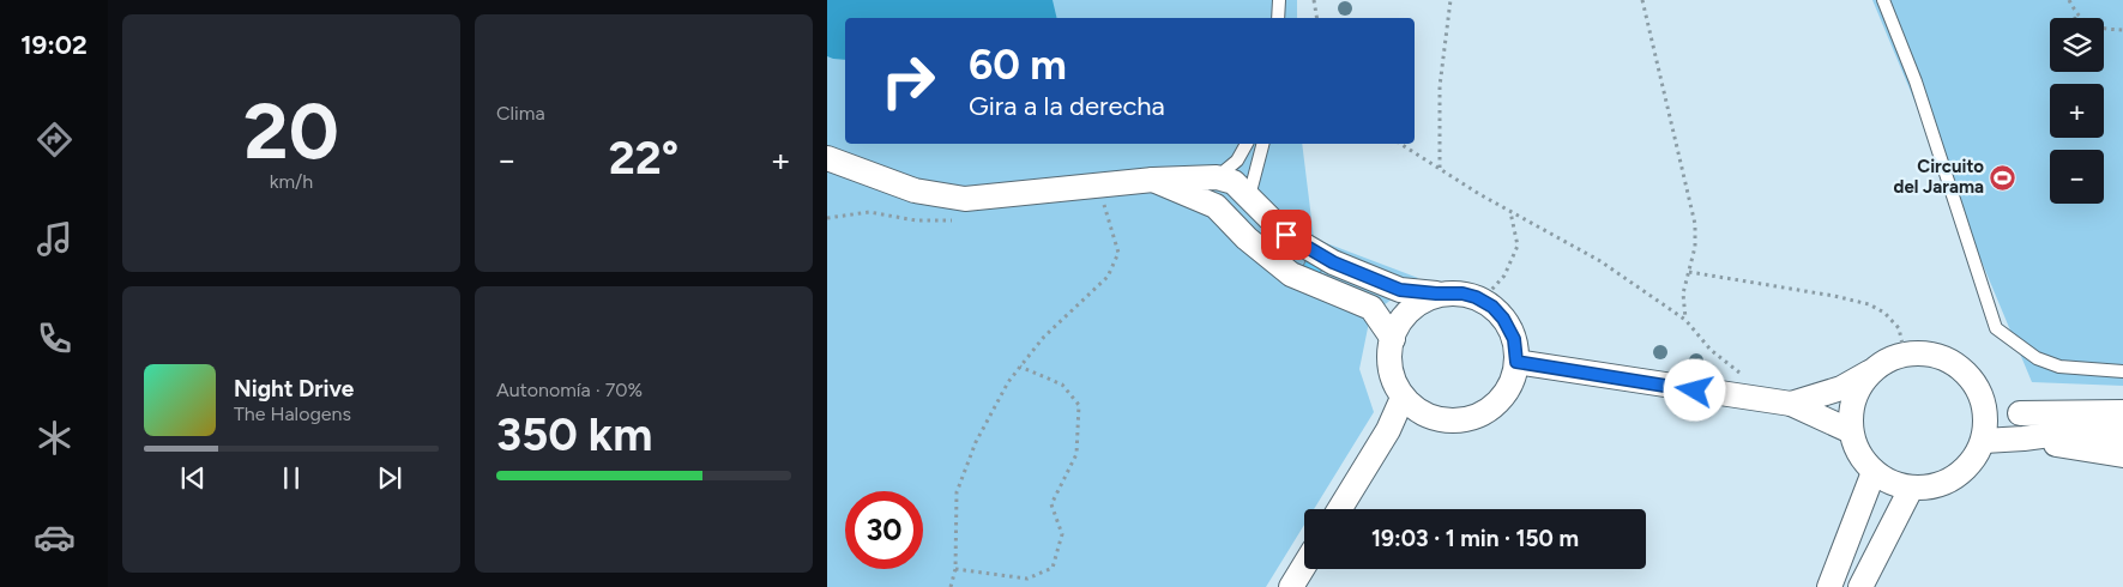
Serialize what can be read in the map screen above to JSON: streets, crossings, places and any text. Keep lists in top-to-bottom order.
{
  "places": {
    "sports": ["Circuito del Jarama"]
  },
  "page": {
    "tabs": "19:02",
    "tile": [
      ["20", "km/h"],
      "Clima",
      ["Autonomía · 70%", "350 km"]
    ],
    "map_buttons": ["+", "−"],
    "turn": ["60 m", "Gira a la derecha"],
    "heat": ["−", "22°", "+"],
    "song": ["Night Drive", "The Halogens"],
    "limit": "30",
    "trip": "19:03 · 1 min · 150 m"
  }
}
